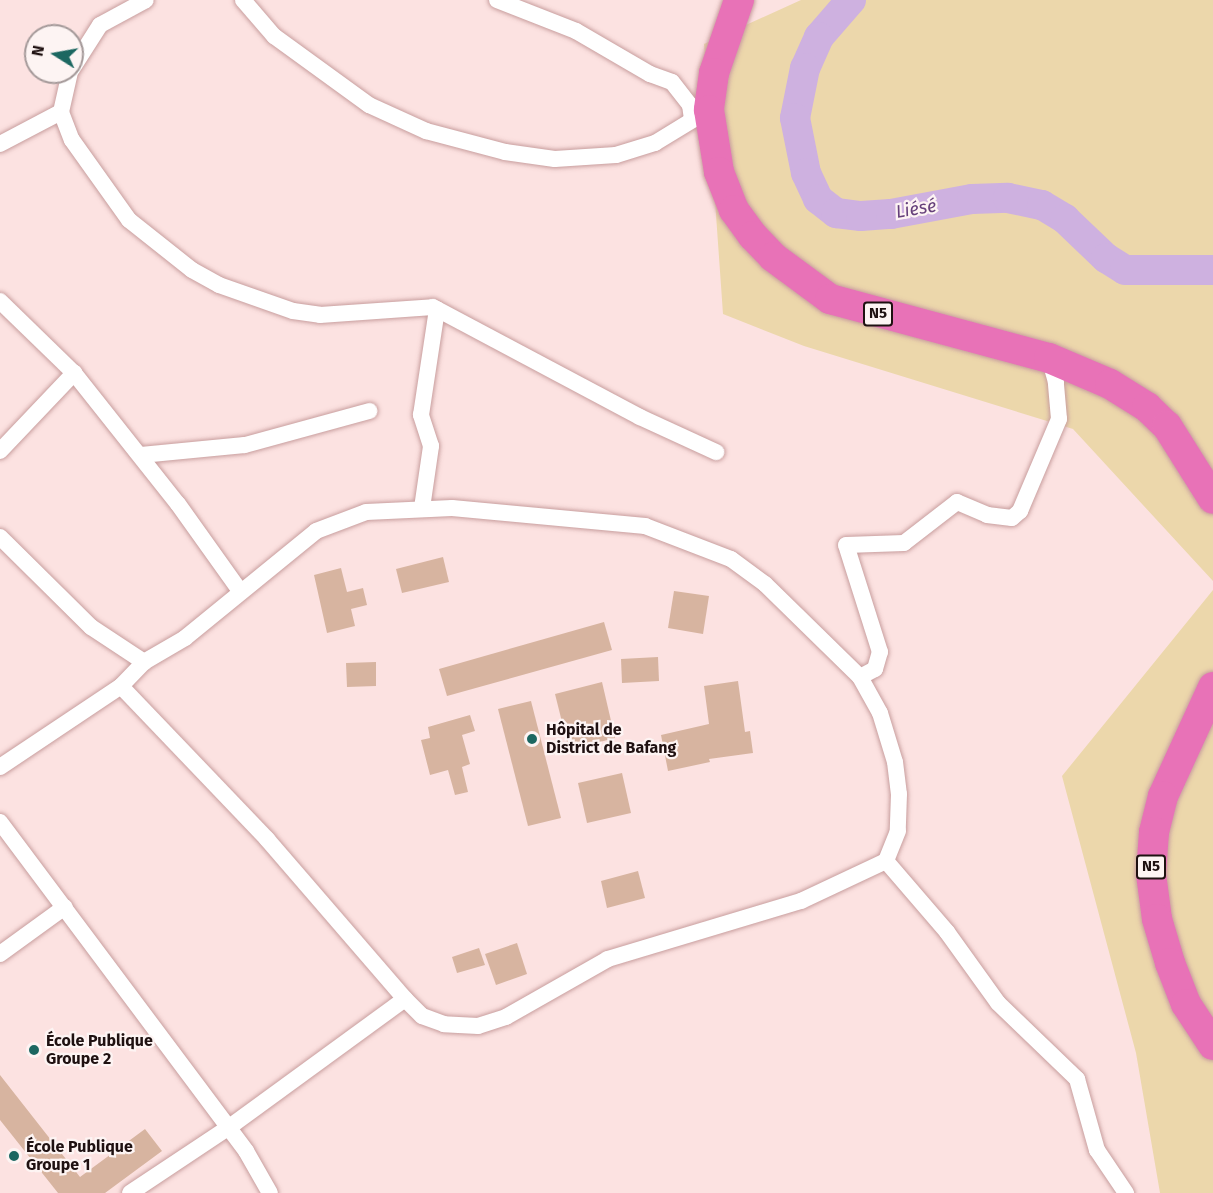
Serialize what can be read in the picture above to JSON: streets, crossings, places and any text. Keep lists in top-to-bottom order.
{
  "streets": {
    "highway": ["N5"]
  },
  "water": ["Liésé"],
  "places": ["Hôpital de District de Bafang", "École Publique Groupe 2", "École Publique Groupe 1"],
  "north": "left"
}
